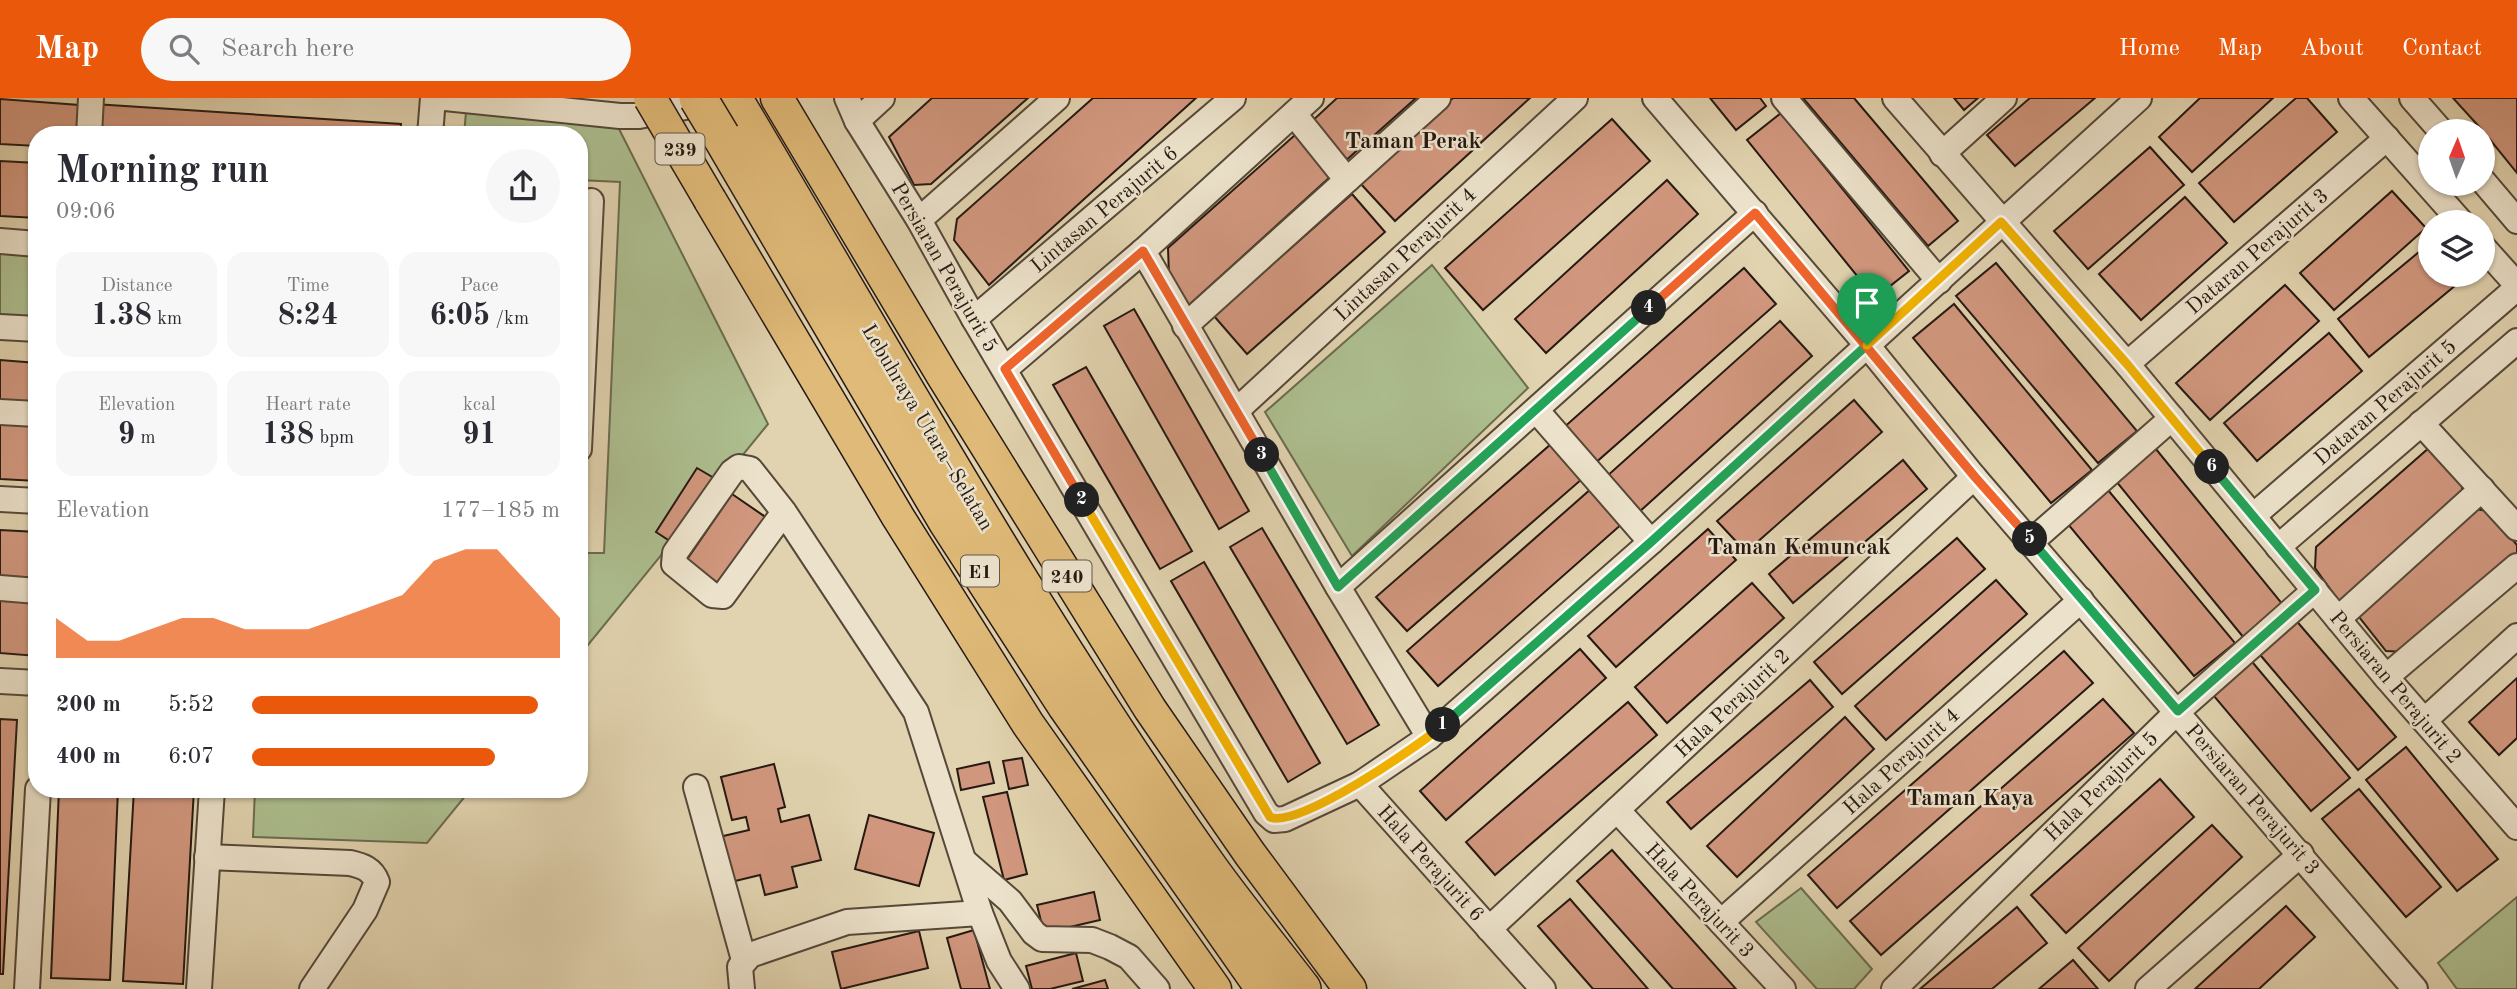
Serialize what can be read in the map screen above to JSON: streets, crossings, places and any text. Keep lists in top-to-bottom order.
{
  "streets": {
    "highway": ["Lebuhraya Utara–Selatan", "E1"],
    "main road": ["239", "240"],
    "street": [
      "Lintasan Perajurit 6",
      "Dataran Perajurit 3",
      "Lintasan Perajurit 4",
      "Persiaran Perajurit 5",
      "Dataran Perajurit 5",
      "Persiaran Perajurit 2",
      "Hala Perajurit 2",
      "Hala Perajurit 4",
      "Hala Perajurit 5",
      "Persiaran Perajurit 3",
      "Hala Perajurit 6",
      "Hala Perajurit 3"
    ]
  },
  "crossings": [
    ["Lintasan Perajurit 6", "Persiaran Perajurit 5"],
    ["Dataran Perajurit 3", "Persiaran Perajurit 2"],
    ["Persiaran Perajurit 5", "Hala Perajurit 6"],
    ["Dataran Perajurit 5", "Persiaran Perajurit 2"],
    ["Persiaran Perajurit 2", "Hala Perajurit 5"],
    ["Hala Perajurit 2", "Persiaran Perajurit 3"],
    ["Hala Perajurit 2", "Hala Perajurit 6"],
    ["Hala Perajurit 2", "Hala Perajurit 3"],
    ["Hala Perajurit 4", "Persiaran Perajurit 3"],
    ["Hala Perajurit 4", "Hala Perajurit 3"],
    ["Hala Perajurit 5", "Persiaran Perajurit 3"]
  ],
  "districts": ["Taman Perak", "Taman Kemuncak", "Taman Kaya"],
  "north": "top",
  "page": {
    "header": "Map",
    "search": "Search here",
    "nav": [
      "Home",
      "Map",
      "About",
      "Contact"
    ],
    "heading": ["Morning run", "09:06"],
    "stats": [
      ["Distance", "1.38 km"],
      ["Time", "8:24"],
      ["Pace", "6:05 /km"],
      ["Elevation", "9 m"],
      ["Heart rate", "138 bpm"],
      ["kcal", "91"]
    ],
    "pins": [
      "4",
      "3",
      "6",
      "2",
      "5",
      "1"
    ],
    "chart": ["Elevation", "177–185 m"],
    "list": [
      {
        "name": "200 m",
        "note": "5:52"
      },
      {
        "name": "400 m",
        "note": "6:07"
      }
    ]
  }
}
